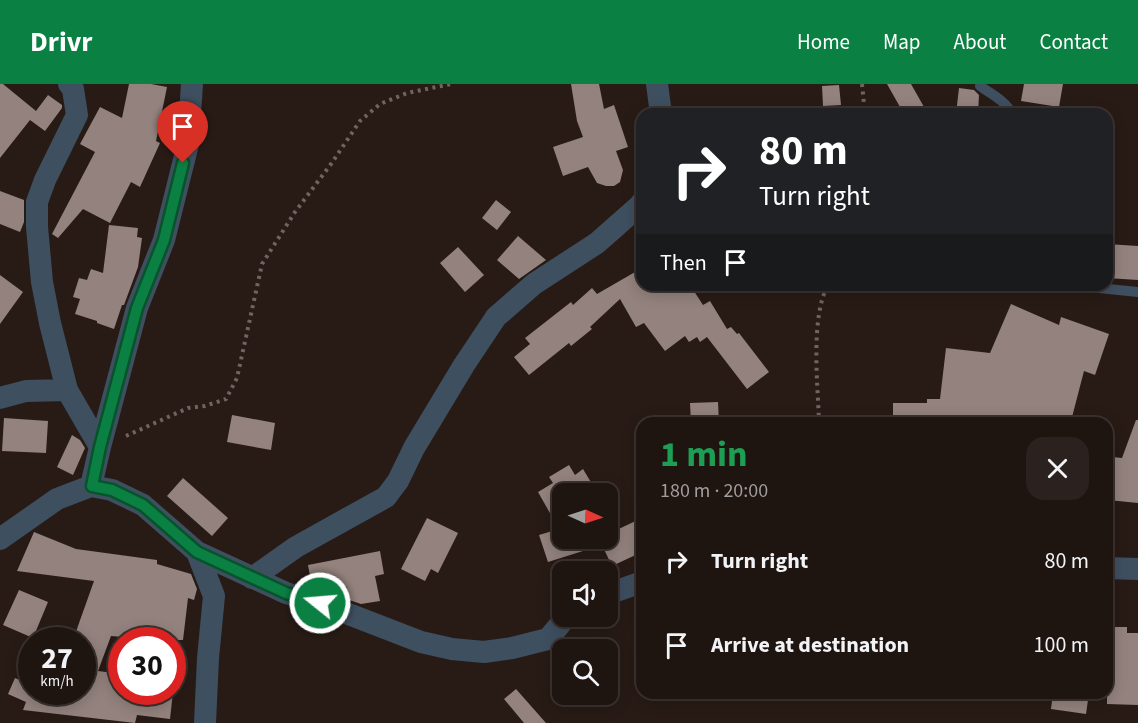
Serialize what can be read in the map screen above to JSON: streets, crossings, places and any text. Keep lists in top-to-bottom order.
{
  "north": "right",
  "page": {
    "header": "Drivr",
    "nav": [
      "Home",
      "Map",
      "About",
      "Contact"
    ],
    "turn": ["80 m", "Turn right"],
    "then": "Then",
    "heading": ["1 min", "180 m · 20:00"],
    "list": [
      {
        "name": "Turn right",
        "value": "80 m"
      },
      {
        "name": "Arrive at destination",
        "value": "100 m"
      }
    ],
    "speed": "27 km/h",
    "limit": "30"
  }
}
